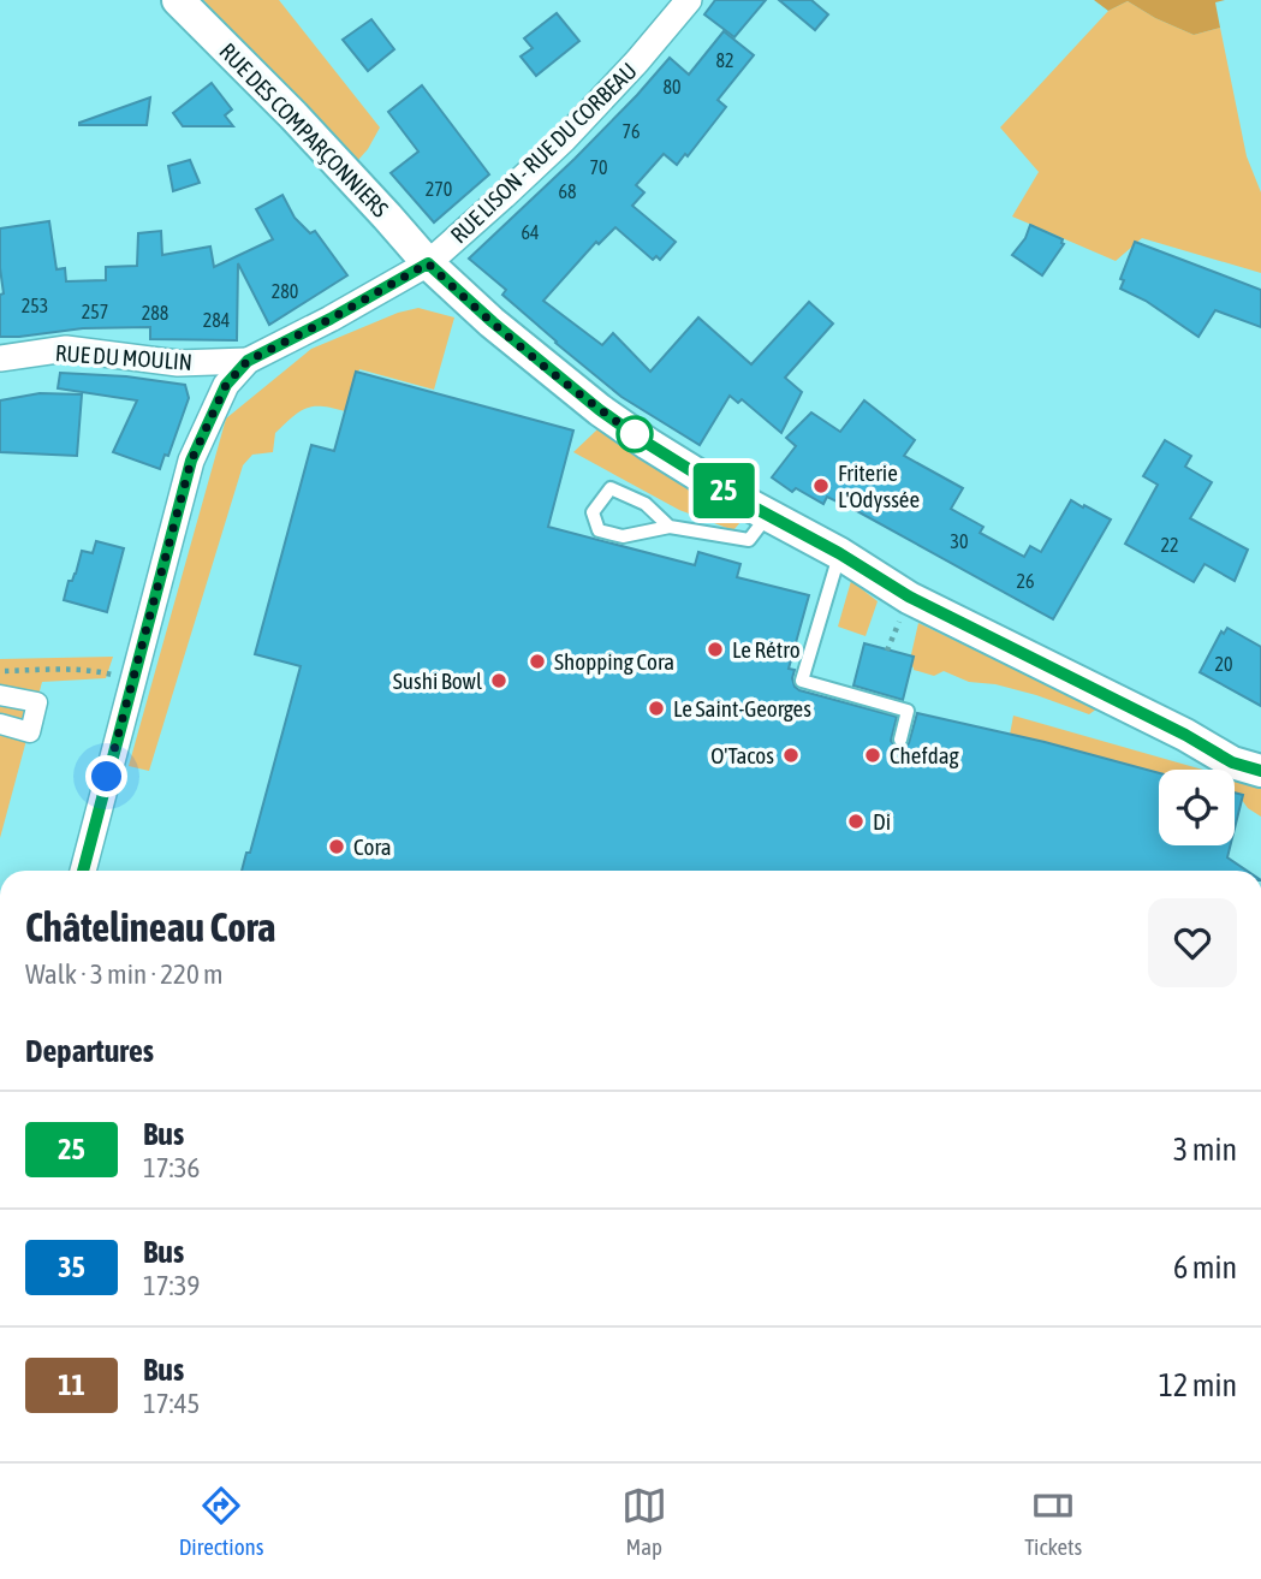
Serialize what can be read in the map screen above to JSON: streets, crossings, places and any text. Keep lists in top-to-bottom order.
{
  "streets": {
    "street": ["RUE DES COMPARÇONNIERS", "RUE LISON - RUE DU CORBEAU", "RUE DU MOULIN"]
  },
  "crossings": [
    ["RUE DES COMPARÇONNIERS", "RUE LISON - RUE DU CORBEAU"],
    ["RUE LISON - RUE DU CORBEAU", "RUE DU MOULIN"]
  ],
  "places": [
    "Friterie L'Odyssée",
    "Le Rétro",
    "Shopping Cora",
    "Sushi Bowl",
    "Le Saint-Georges",
    "O'Tacos",
    "Chefdag",
    "Di",
    "Cora"
  ],
  "lines": ["bus line 25"],
  "house_numbers": [
    "82",
    "80",
    "76",
    "70",
    "270",
    "68",
    "64",
    "280",
    "253",
    "257",
    "288",
    "284",
    "30",
    "22",
    "26",
    "20"
  ],
  "page": {
    "on_map": "25",
    "heading": [
      ["Châtelineau Cora", "Walk · 3 min · 220 m"],
      "Departures"
    ],
    "list": [
      {
        "mark": "25",
        "name": "Bus",
        "note": "17:36",
        "value": "3 min"
      },
      {
        "mark": "35",
        "name": "Bus",
        "note": "17:39",
        "value": "6 min"
      },
      {
        "mark": "11",
        "name": "Bus",
        "note": "17:45",
        "value": "12 min"
      }
    ],
    "tabs": ["Directions", "Map", "Tickets"]
  }
}
